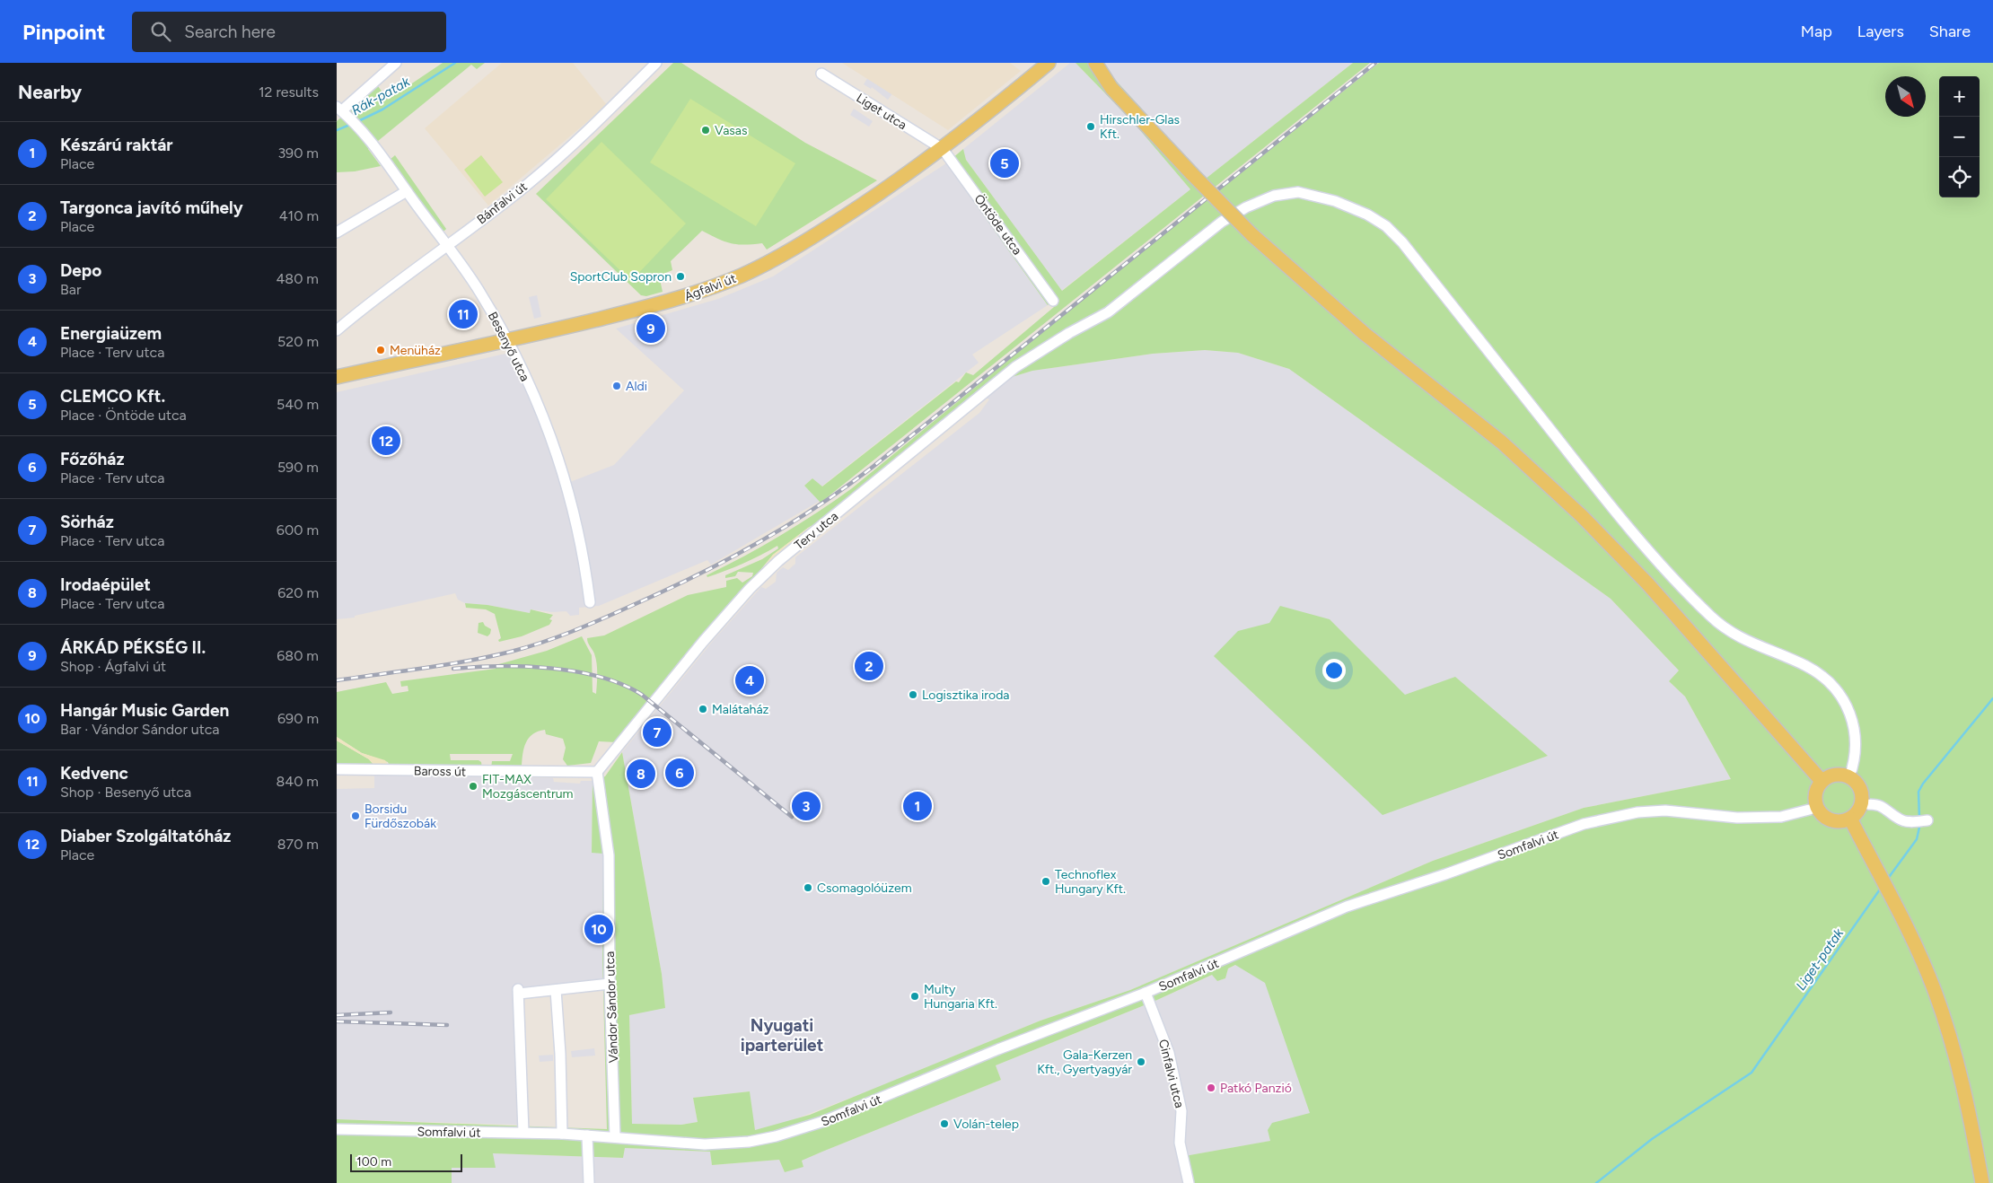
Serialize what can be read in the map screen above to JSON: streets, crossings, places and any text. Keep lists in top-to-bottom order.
{
  "streets": {
    "main road": ["Ágfalvi út"],
    "street": [
      "Liget utca",
      "Bánfalvi út",
      "Öntöde utca",
      "Besenyő utca",
      "Terv utca",
      "Baross út",
      "Somfalvi út",
      "Vándor Sándor utca",
      "Cinfalvi utca"
    ]
  },
  "crossings": [
    ["Liget utca", "Öntöde utca"],
    ["Liget utca", "Ágfalvi út"],
    ["Bánfalvi út", "Besenyő utca"],
    ["Öntöde utca", "Ágfalvi út"],
    ["Ágfalvi út", "Besenyő utca"],
    ["Terv utca", "Baross út"],
    ["Terv utca", "Somfalvi út"],
    ["Terv utca", "Vándor Sándor utca"],
    ["Baross út", "Vándor Sándor utca"],
    ["Somfalvi út", "Vándor Sándor utca"],
    ["Somfalvi út", "Cinfalvi utca"]
  ],
  "districts": ["Nyugati iparterület"],
  "water": ["Rák-patak", "Liget-patak"],
  "places": [
    "Hirschler-Glas Kft.",
    "Vasas",
    "SportClub Sopron",
    "Menüház",
    "Aldi",
    "Logisztika iroda",
    "Malátaház",
    "FIT-MAX Mozgáscentrum",
    "Borsidu Fürdőszobák",
    "Technoflex Hungary Kft.",
    "Csomagolóüzem",
    "Multy Hungaria Kft.",
    "Gala-Kerzen Kft., Gyertyagyár",
    "Patkó Panzió",
    "Volán-telep"
  ],
  "scale_bar": "100 m",
  "north": "bottom right",
  "page": {
    "header": "Pinpoint",
    "search": "Search here",
    "nav": ["Map", "Layers", "Share"],
    "heading": ["Nearby", "12 results"],
    "map_buttons": ["+", "−"],
    "list": [
      {
        "mark": "1",
        "name": "Készárú raktár",
        "note": "Place",
        "value": "390 m"
      },
      {
        "mark": "2",
        "name": "Targonca javító műhely",
        "note": "Place",
        "value": "410 m"
      },
      {
        "mark": "3",
        "name": "Depo",
        "note": "Bar",
        "value": "480 m"
      },
      {
        "mark": "4",
        "name": "Energiaüzem",
        "note": "Place · Terv utca",
        "value": "520 m"
      },
      {
        "mark": "5",
        "name": "CLEMCO Kft.",
        "note": "Place · Öntöde utca",
        "value": "540 m"
      },
      {
        "mark": "6",
        "name": "Főzőház",
        "note": "Place · Terv utca",
        "value": "590 m"
      },
      {
        "mark": "7",
        "name": "Sörház",
        "note": "Place · Terv utca",
        "value": "600 m"
      },
      {
        "mark": "8",
        "name": "Irodaépület",
        "note": "Place · Terv utca",
        "value": "620 m"
      },
      {
        "mark": "9",
        "name": "ÁRKÁD PÉKSÉG II.",
        "note": "Shop · Ágfalvi út",
        "value": "680 m"
      },
      {
        "mark": "10",
        "name": "Hangár Music Garden",
        "note": "Bar · Vándor Sándor utca",
        "value": "690 m"
      },
      {
        "mark": "11",
        "name": "Kedvenc",
        "note": "Shop · Besenyő utca",
        "value": "840 m"
      },
      {
        "mark": "12",
        "name": "Diaber Szolgáltatóház",
        "note": "Place",
        "value": "870 m"
      }
    ],
    "pins": [
      "5",
      "11",
      "9",
      "12",
      "2",
      "4",
      "7",
      "6",
      "8",
      "1",
      "3",
      "10"
    ],
    "scale": "100 m"
  }
}
